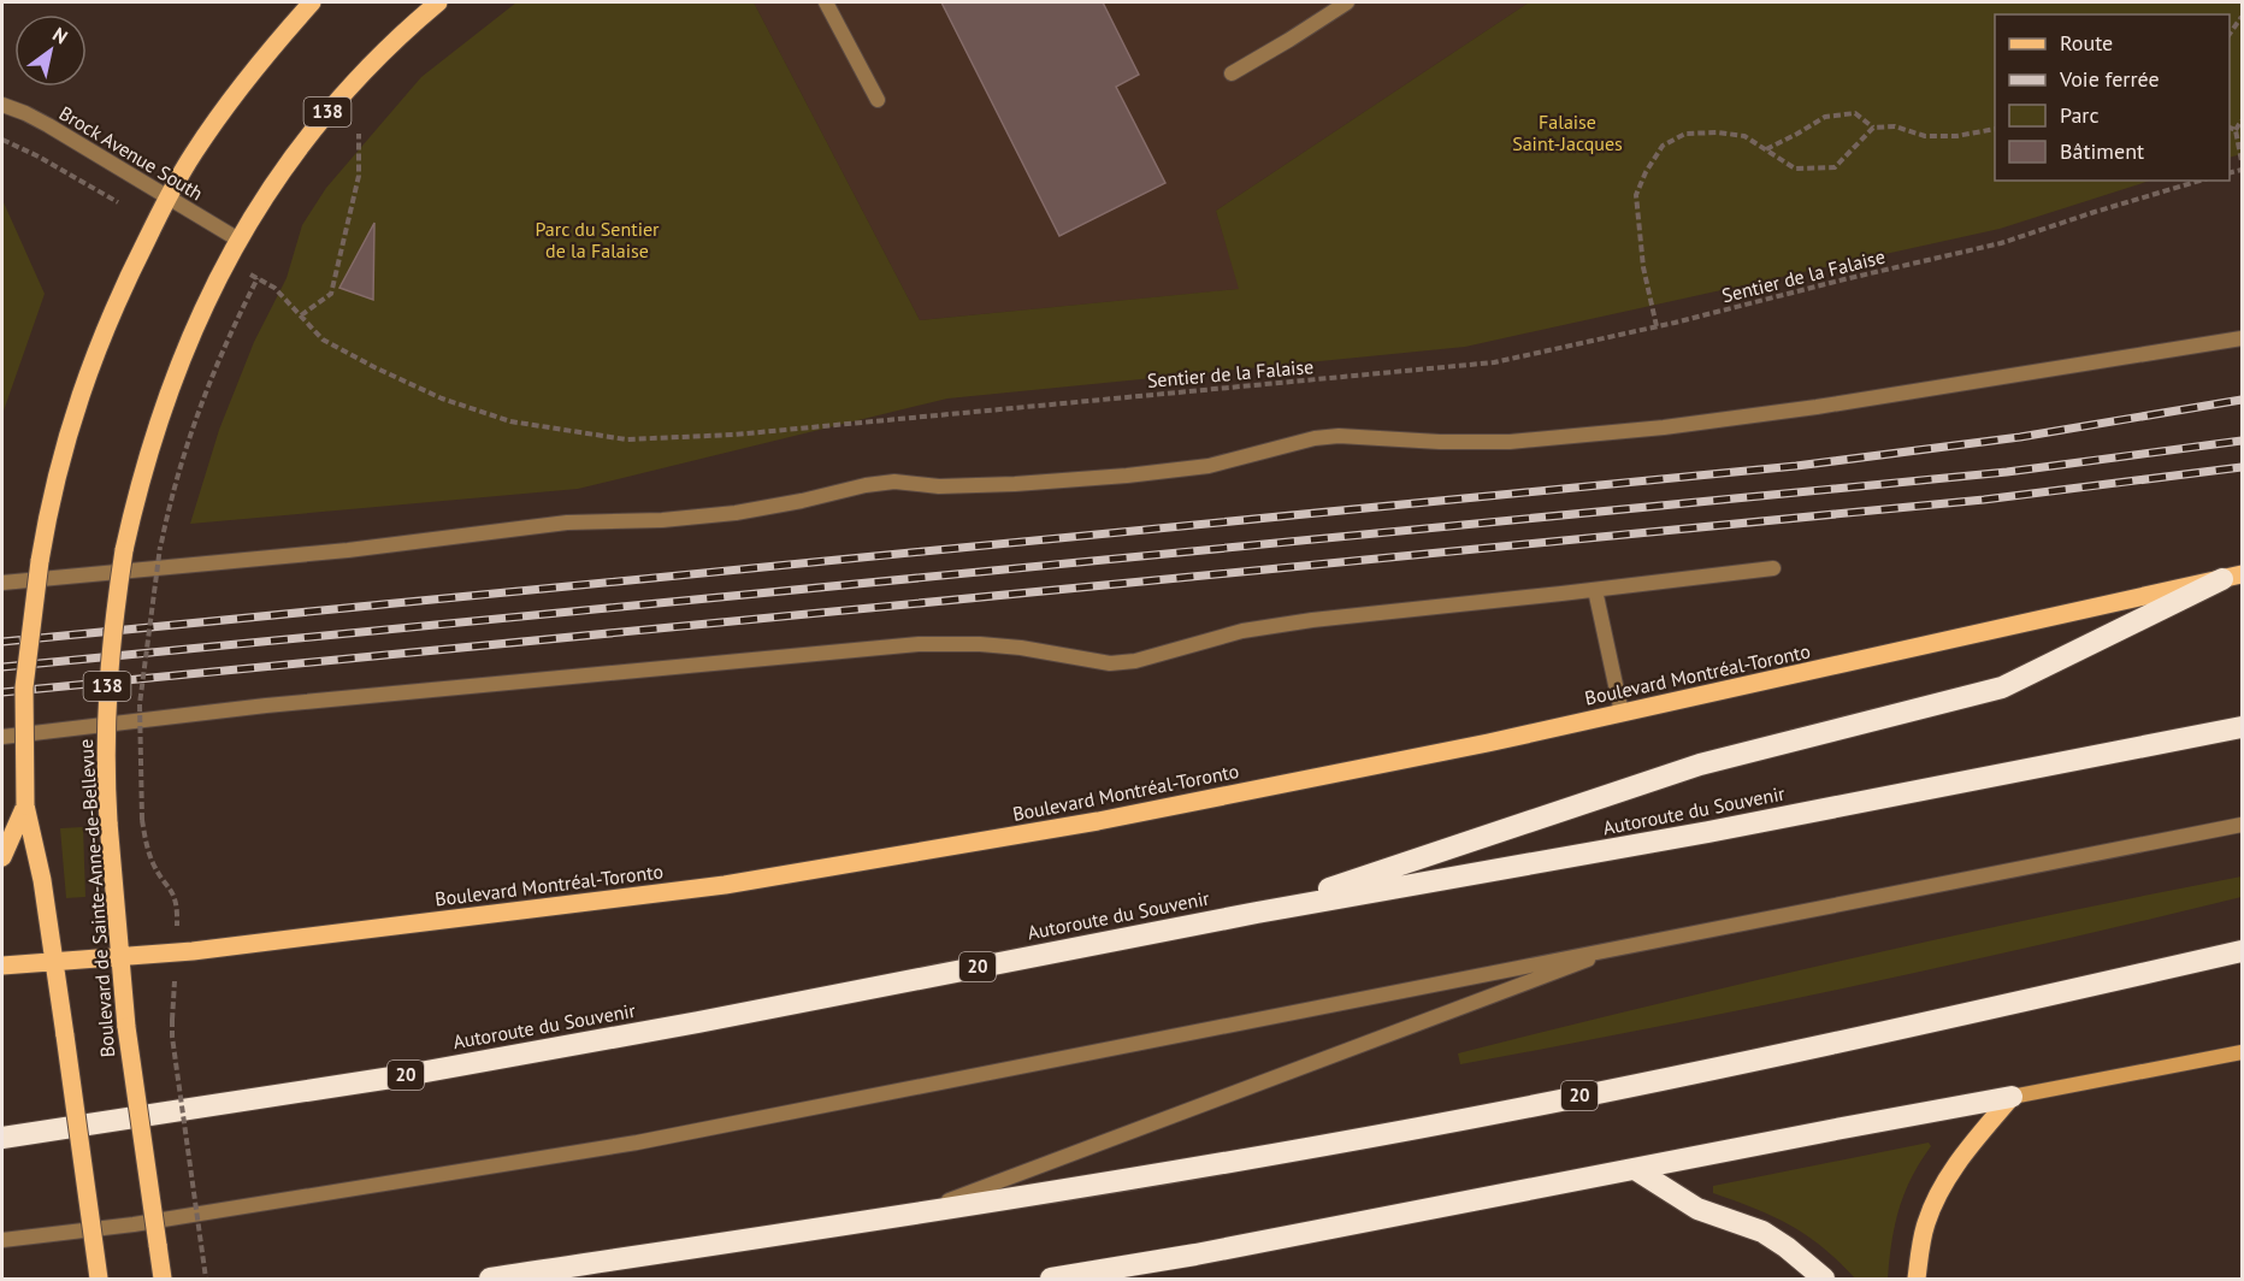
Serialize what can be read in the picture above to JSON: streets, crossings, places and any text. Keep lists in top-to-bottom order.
{
  "streets": {
    "highway": ["Autoroute du Souvenir", "20"],
    "main road": ["138", "Boulevard Montréal-Toronto", "Boulevard de Sainte-Anne-de-Bellevue"],
    "street": ["Brock Avenue South"],
    "path": ["Sentier de la Falaise"]
  },
  "crossings": [
    ["Brock Avenue South", "Boulevard de Sainte-Anne-de-Bellevue"],
    ["Boulevard Montréal-Toronto", "Boulevard de Sainte-Anne-de-Bellevue"]
  ],
  "parks": ["Falaise Saint-Jacques", "Parc du Sentier de la Falaise"],
  "legend": [
    "Route",
    "Voie ferrée",
    "Parc",
    "Bâtiment"
  ],
  "north": "top right"
}
